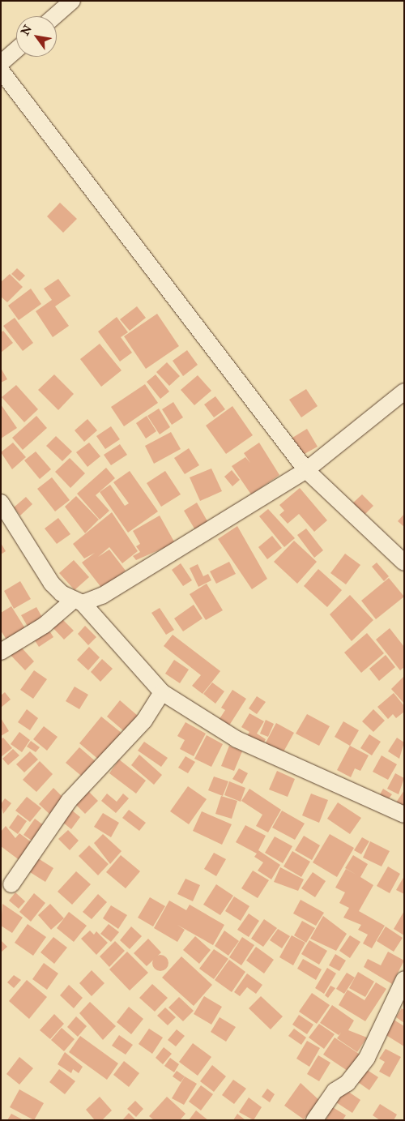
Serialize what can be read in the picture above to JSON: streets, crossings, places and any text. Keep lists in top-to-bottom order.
{
  "north": "top left"
}
